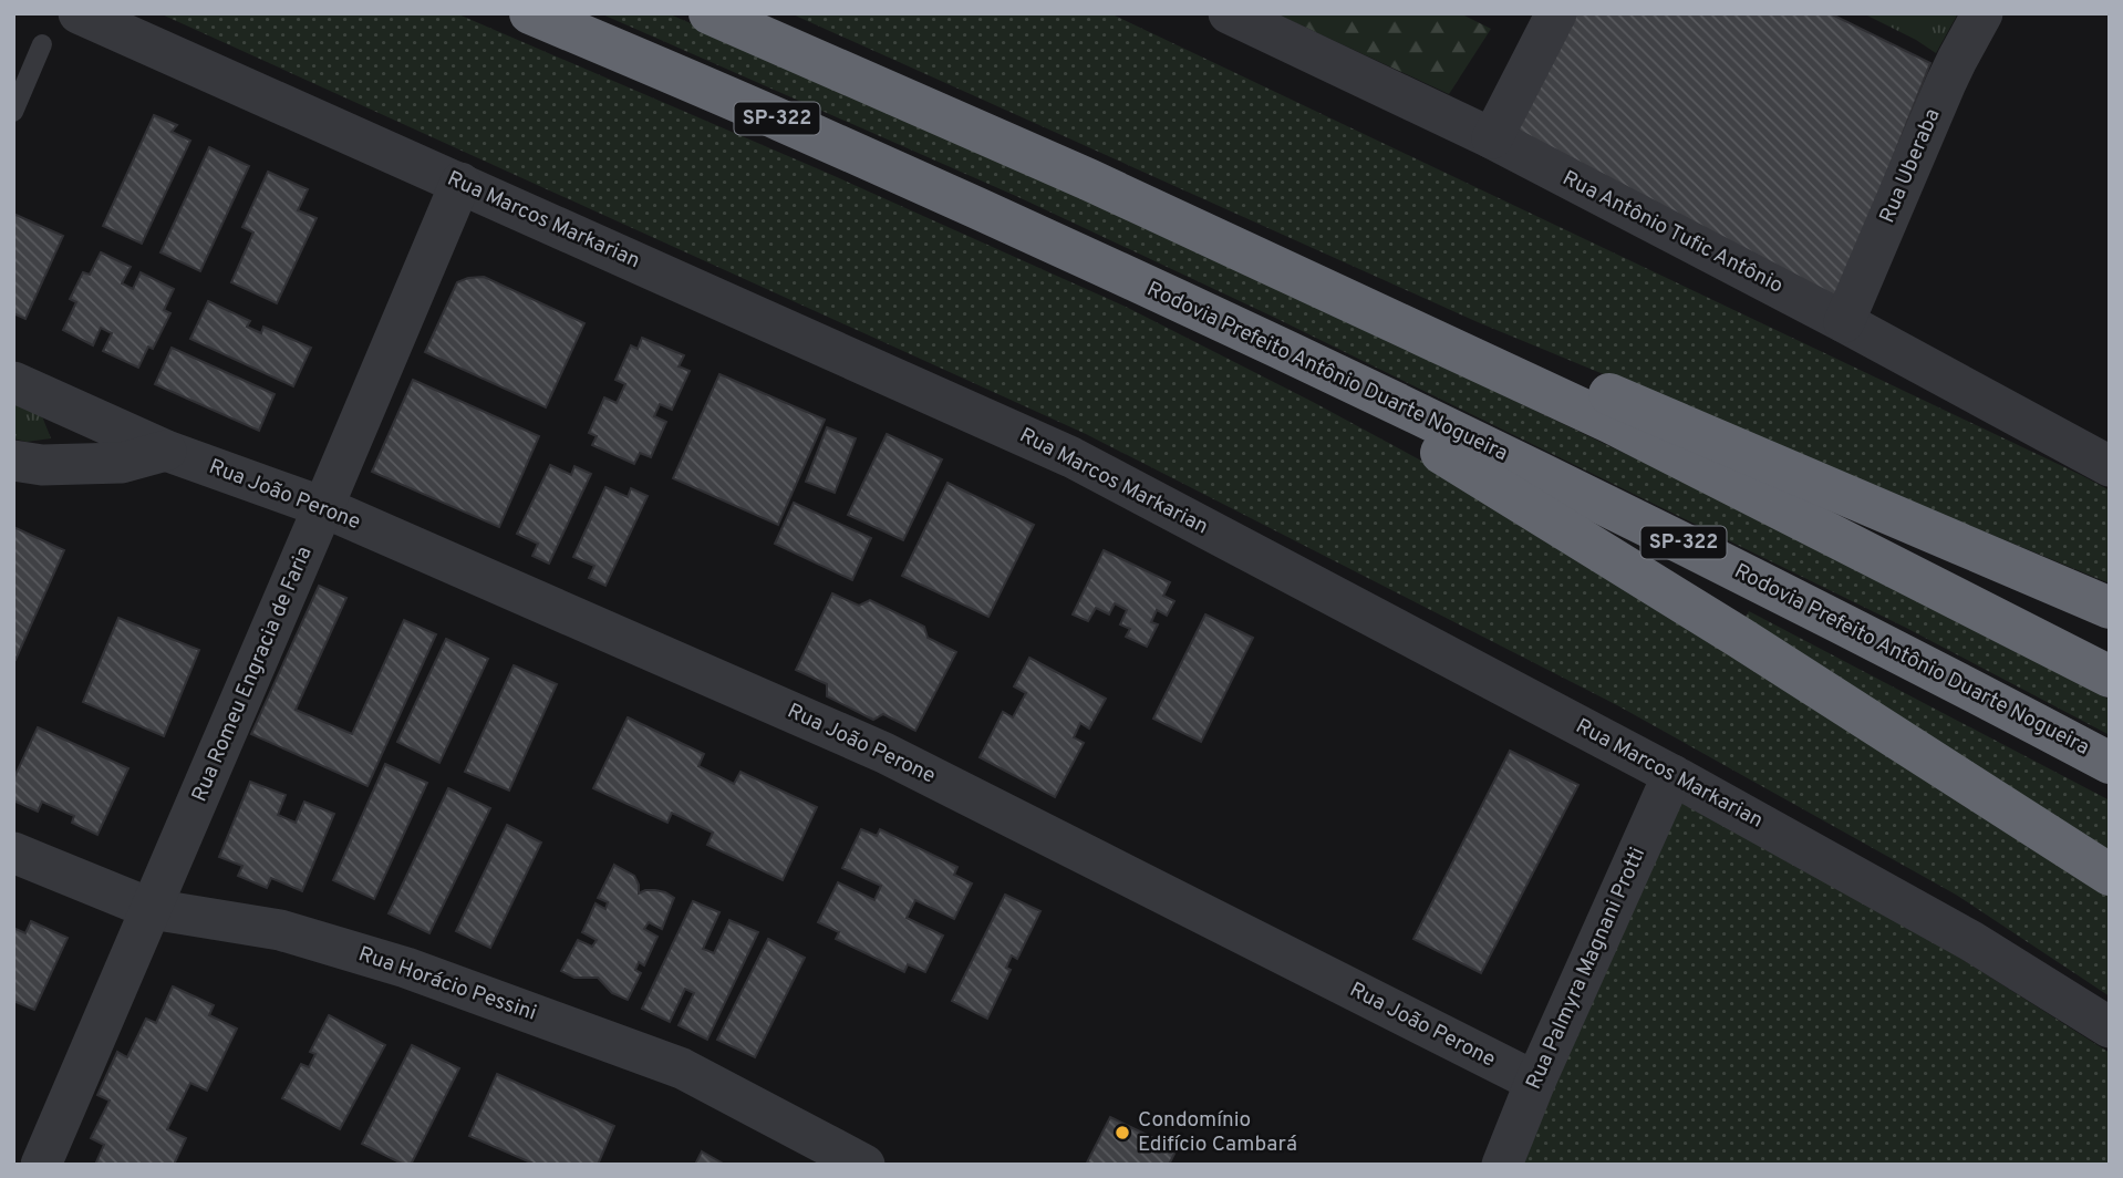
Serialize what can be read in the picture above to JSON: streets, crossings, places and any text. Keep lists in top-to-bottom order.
{
  "streets": {
    "highway": ["SP-322", "Rodovia Prefeito Antônio Duarte Nogueira"],
    "street": [
      "Rua Uberaba",
      "Rua Marcos Markarian",
      "Rua Antônio Tufic Antônio",
      "Rua João Perone",
      "Rua Romeu Engracia de Faria",
      "Rua Palmyra Magnani Protti",
      "Rua Horácio Pessini"
    ]
  },
  "crossings": [
    ["Rua Uberaba", "Rua Antônio Tufic Antônio"],
    ["Rua Marcos Markarian", "Rua Romeu Engracia de Faria"],
    ["Rua Marcos Markarian", "Rua Palmyra Magnani Protti"],
    ["Rua João Perone", "Rua Romeu Engracia de Faria"],
    ["Rua João Perone", "Rua Palmyra Magnani Protti"],
    ["Rua Romeu Engracia de Faria", "Rua Horácio Pessini"]
  ],
  "places": ["Condomínio Edifício Cambará"]
}
